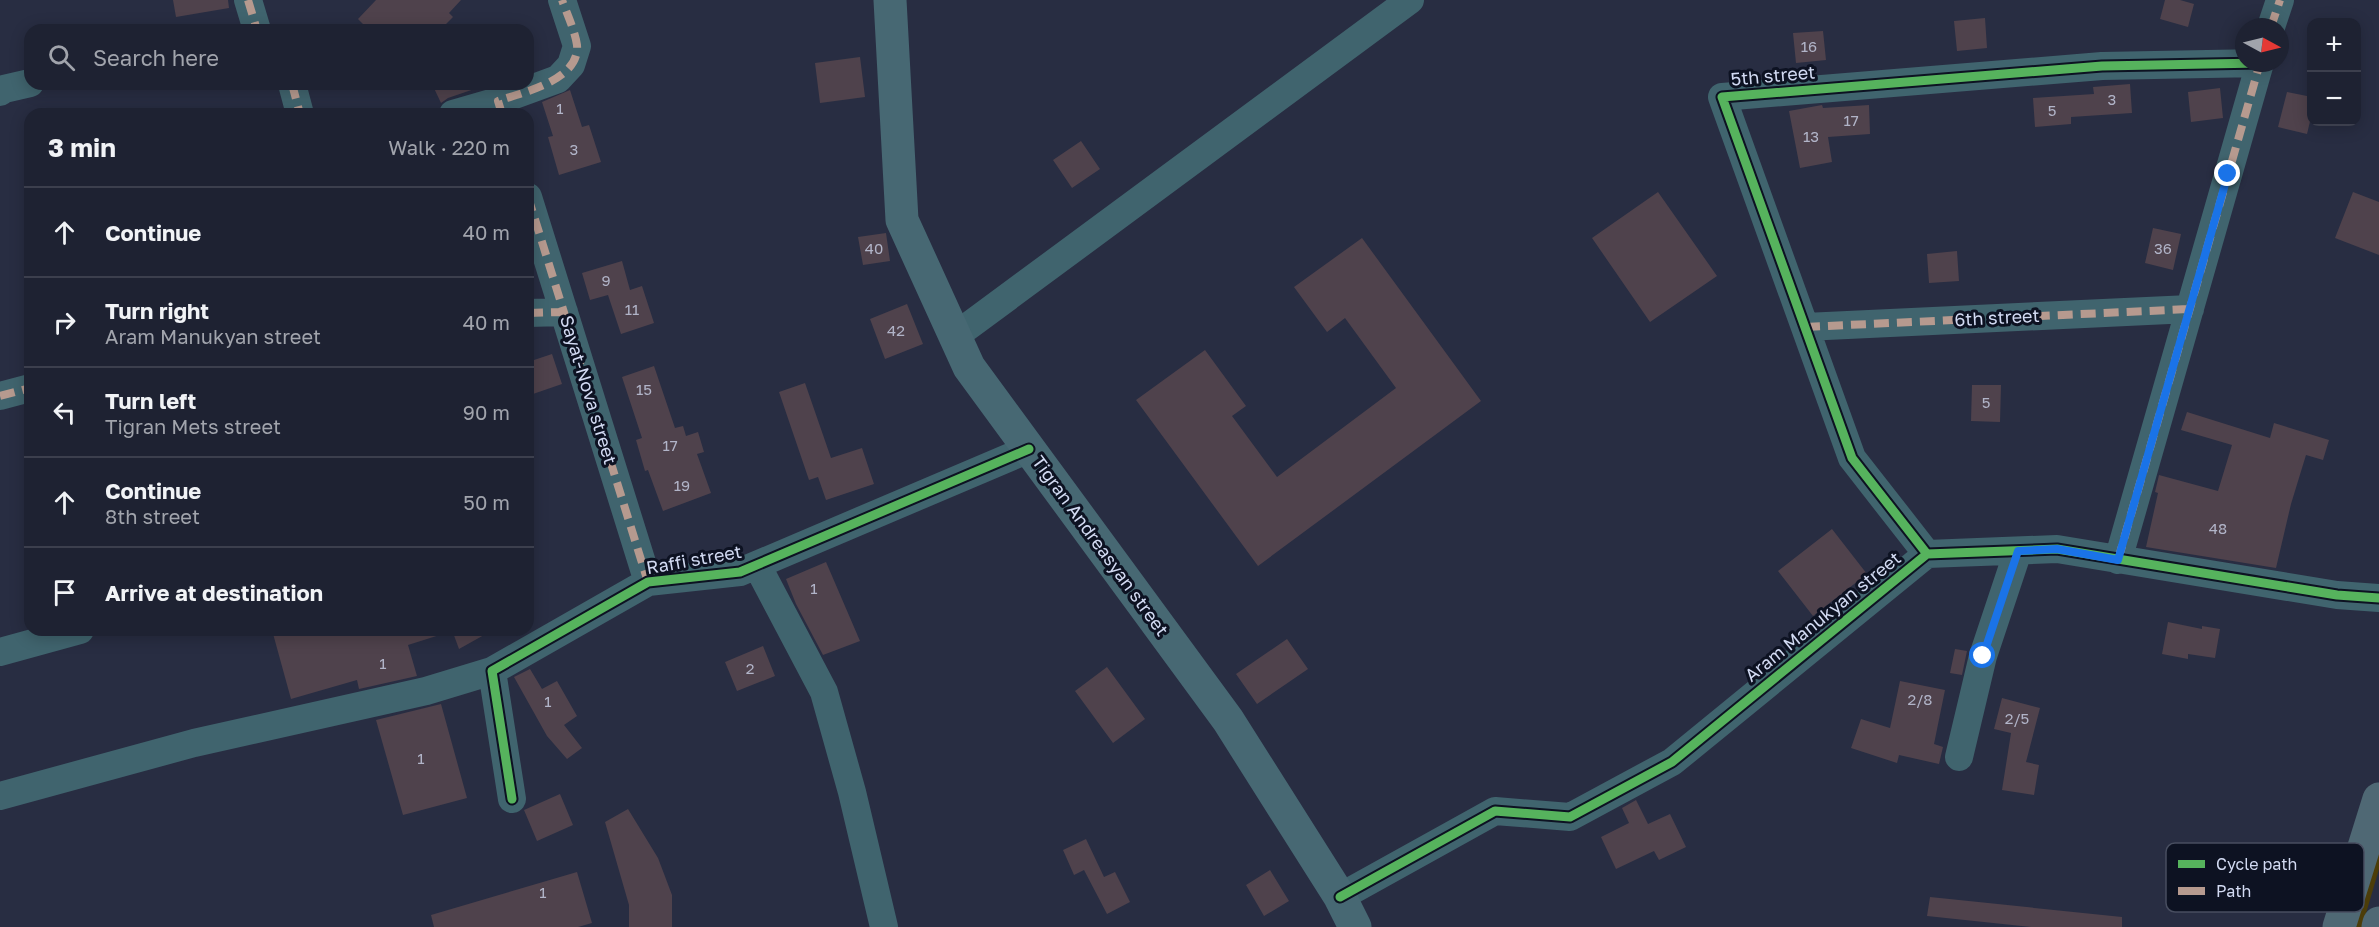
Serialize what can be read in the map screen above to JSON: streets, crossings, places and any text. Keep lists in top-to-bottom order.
{
  "streets": {
    "main road": ["Tigran Andreasyan street"],
    "street": [
      "5th street",
      "6th street",
      "Sayat-Nova street",
      "Raffi street",
      "Aram Manukyan street"
    ]
  },
  "crossings": [
    ["5th street", "6th street"],
    ["5th street", "Aram Manukyan street"],
    ["Sayat-Nova street", "Raffi street"],
    ["Tigran Andreasyan street", "Raffi street"],
    ["Tigran Andreasyan street", "Aram Manukyan street"]
  ],
  "house_numbers": [
    "16",
    "3",
    "1",
    "5",
    "17",
    "13",
    "3",
    "40",
    "36",
    "9",
    "11",
    "42",
    "15",
    "5",
    "17",
    "19",
    "48",
    "1",
    "1",
    "2",
    "2/8",
    "1",
    "2/5",
    "1",
    "1"
  ],
  "legend": ["Cycle path", "Path"],
  "north": "right",
  "page": {
    "map_buttons": ["+", "−"],
    "search": "Search here",
    "heading": ["3 min", "Walk · 220 m"],
    "list": [
      ["Continue", "40 m"],
      ["Turn right", "Aram Manukyan street", "40 m"],
      ["Turn left", "Tigran Mets street", "90 m"],
      ["Continue", "8th street", "50 m"],
      "Arrive at destination"
    ]
  }
}
